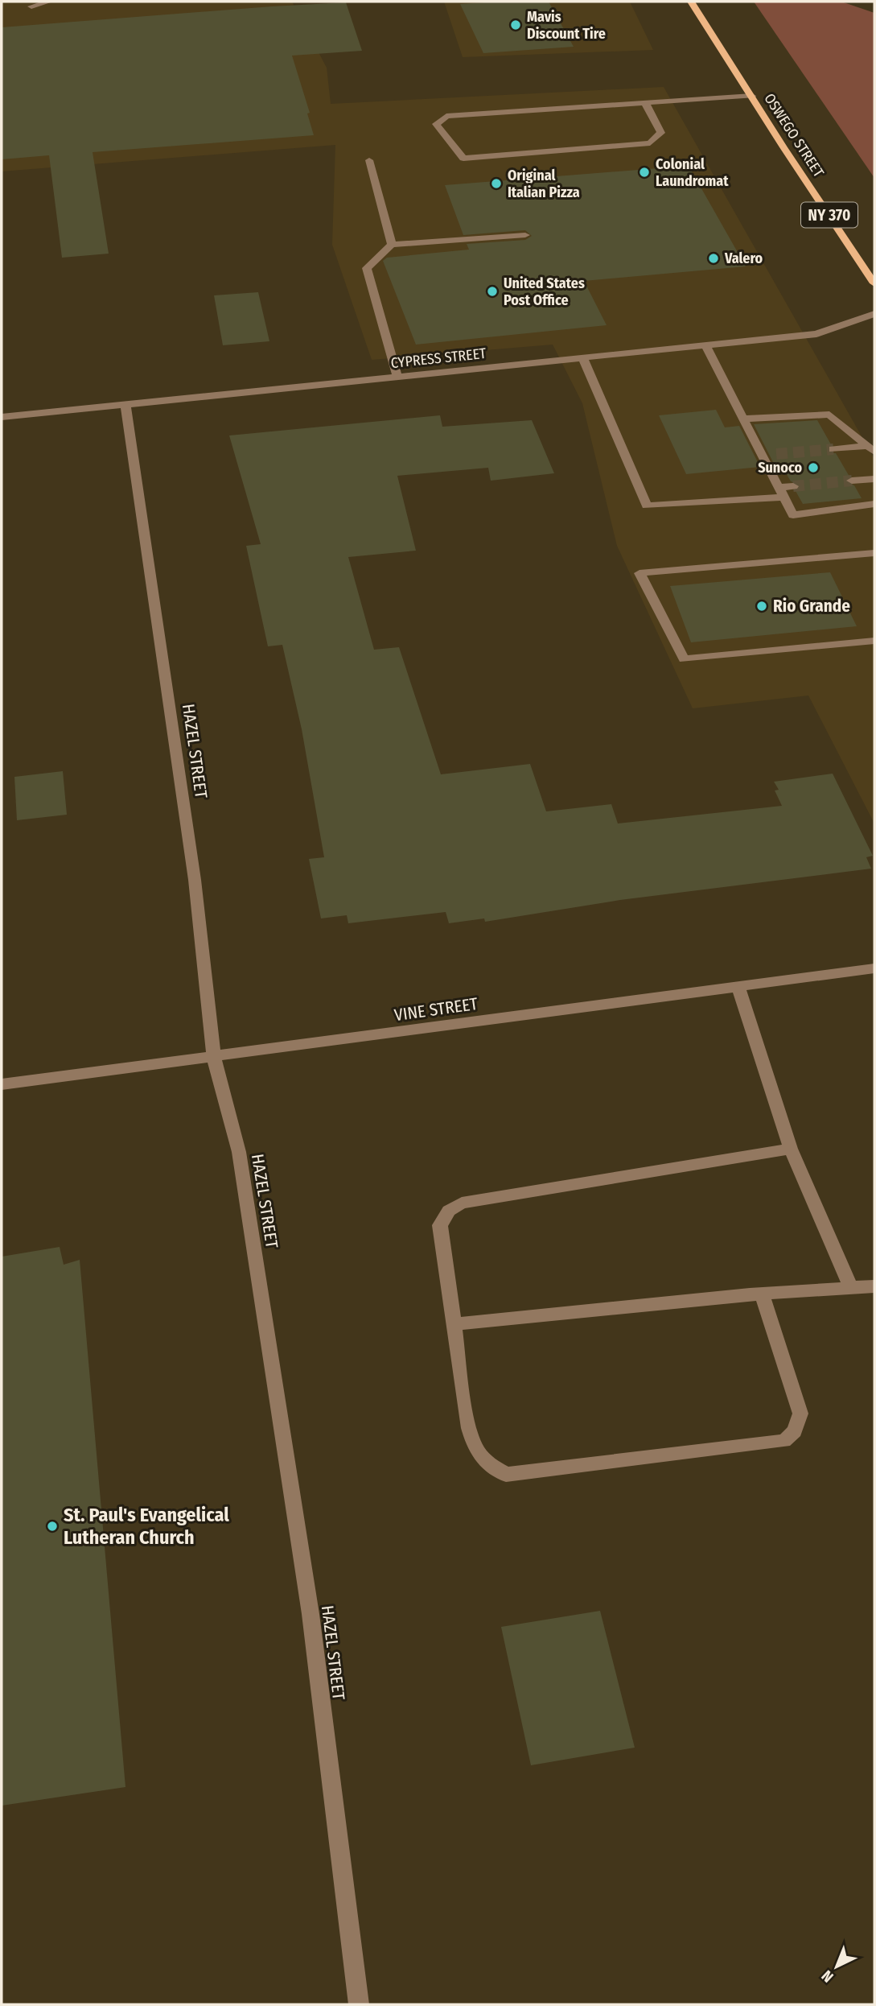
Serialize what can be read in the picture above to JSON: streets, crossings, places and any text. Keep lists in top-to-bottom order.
{
  "streets": {
    "main road": ["OSWEGO STREET", "NY 370"],
    "street": ["CYPRESS STREET", "HAZEL STREET", "VINE STREET"]
  },
  "crossings": [
    ["CYPRESS STREET", "HAZEL STREET"],
    ["HAZEL STREET", "VINE STREET"]
  ],
  "places": [
    "Mavis Discount Tire",
    "Colonial Laundromat",
    "Original Italian Pizza",
    "Valero",
    "United States Post Office",
    "Sunoco",
    "Rio Grande",
    "St. Paul's Evangelical Lutheran Church"
  ],
  "north": "bottom left"
}
